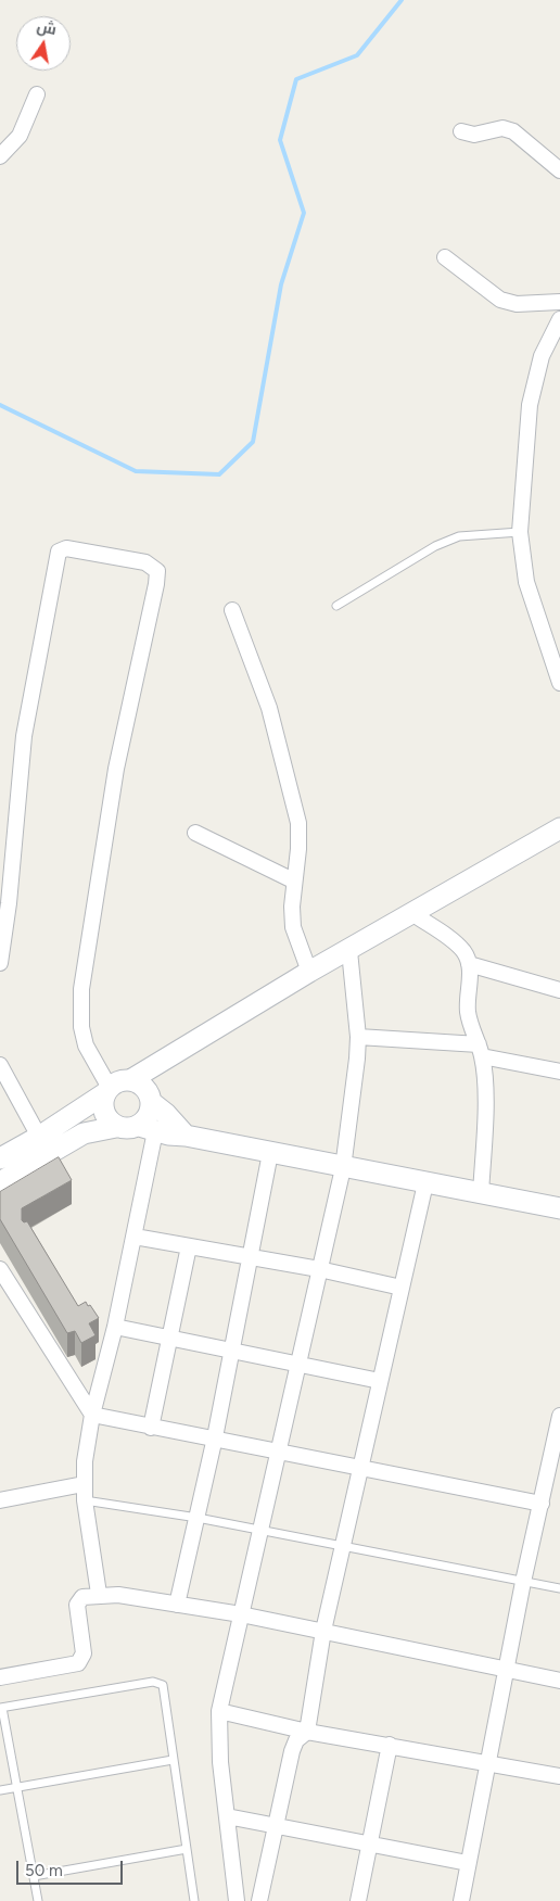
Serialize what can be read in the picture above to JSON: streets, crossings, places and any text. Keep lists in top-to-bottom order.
{
  "scale_bar": "50 m",
  "north": "top"
}
